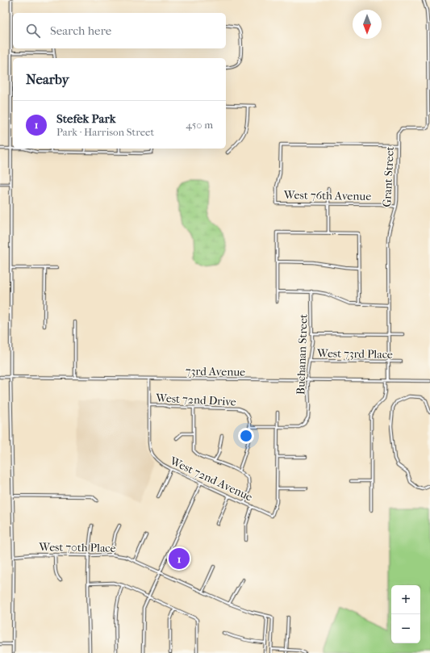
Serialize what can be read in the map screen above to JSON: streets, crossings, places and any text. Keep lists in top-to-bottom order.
{
  "streets": {
    "street": [
      "Grant Street",
      "West 76th Avenue",
      "West 73rd Place",
      "Buchanan Street",
      "73rd Avenue",
      "West 72nd Drive",
      "West 72nd Avenue",
      "West 70th Place"
    ]
  },
  "crossings": [
    ["Grant Street", "West 76th Avenue"],
    ["Grant Street", "West 73rd Place"],
    ["Grant Street", "73rd Avenue"],
    ["West 73rd Place", "Buchanan Street"],
    ["Buchanan Street", "73rd Avenue"],
    ["West 72nd Drive", "West 72nd Avenue"]
  ],
  "north": "bottom",
  "page": {
    "search": "Search here",
    "heading": "Nearby",
    "list": [
      {
        "mark": "1",
        "name": "Stefek Park",
        "note": "Park · Harrison Street",
        "value": "450 m"
      }
    ],
    "pins": "1",
    "map_buttons": ["+", "−"]
  }
}
